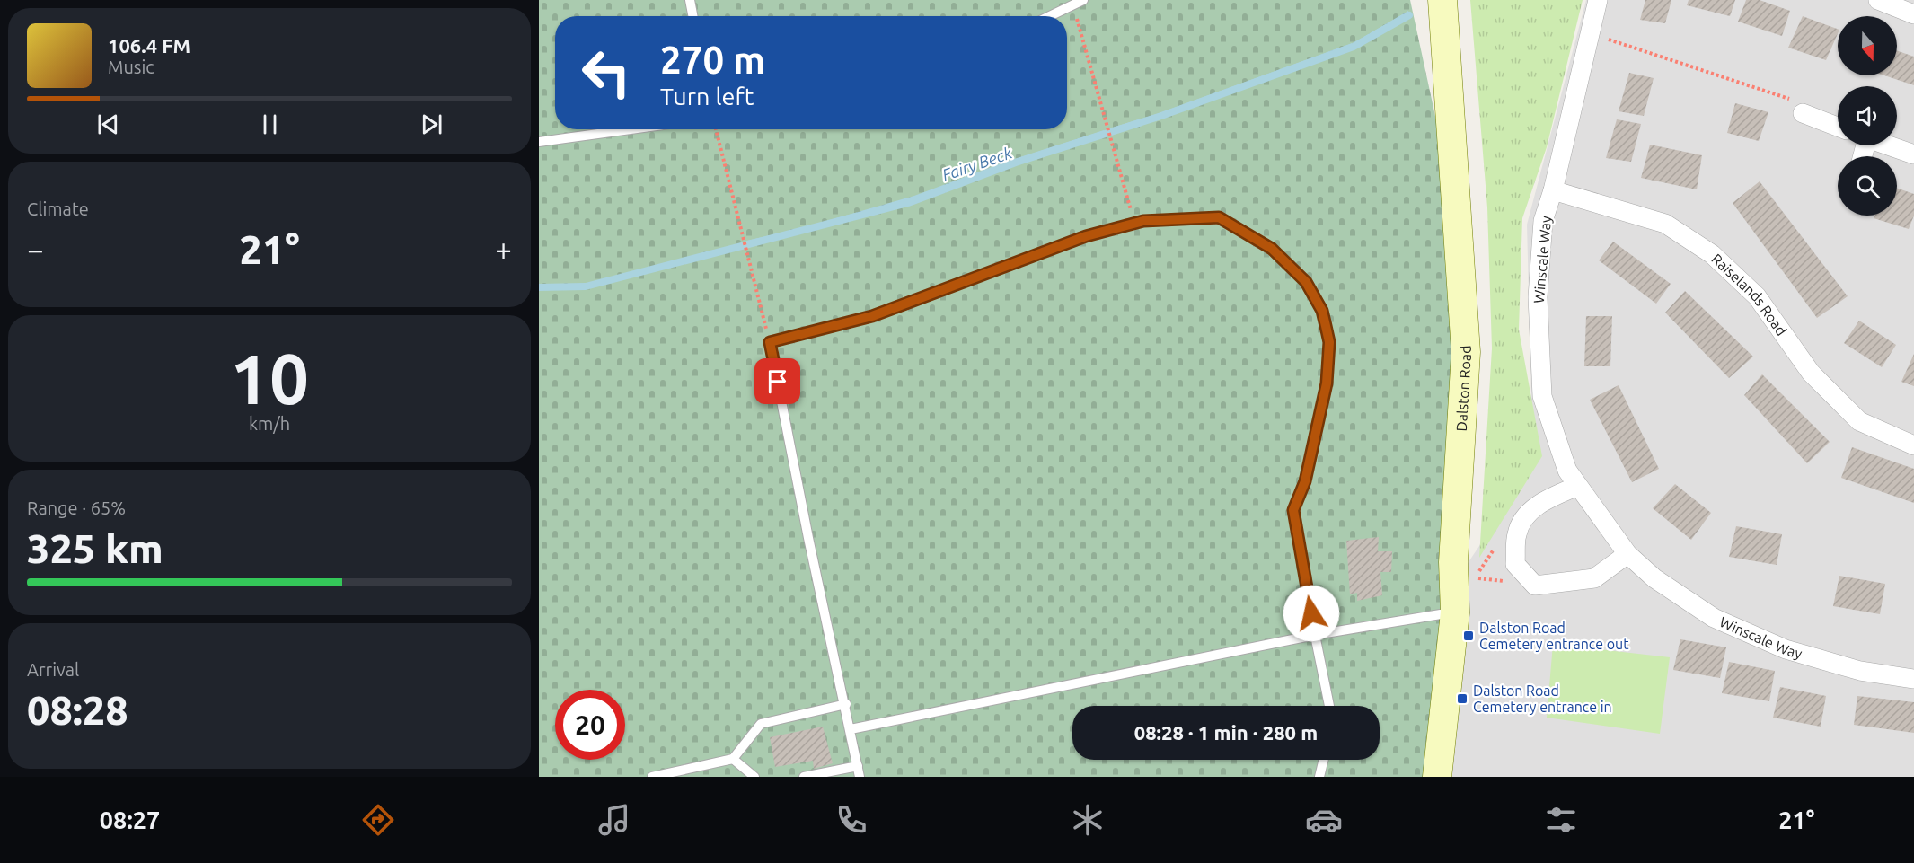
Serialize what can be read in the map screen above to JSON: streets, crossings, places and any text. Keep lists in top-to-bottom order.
{
  "streets": {
    "main road": ["Dalston Road"],
    "street": ["Winscale Way", "Raiselands Road"]
  },
  "crossings": [
    ["Winscale Way", "Raiselands Road"]
  ],
  "water": ["Fairy Beck"],
  "places": {
    "transit": ["Dalston Road Cemetery entrance out", "Dalston Road Cemetery entrance in"]
  },
  "north": "bottom",
  "page": {
    "turn": ["270 m", "Turn left"],
    "song": ["106.4 FM", "Music"],
    "tile": [
      "Climate",
      ["10", "km/h"],
      ["Range · 65%", "325 km"],
      ["Arrival", "08:28"]
    ],
    "heat": ["−", "21°", "+"],
    "limit": "20",
    "trip": "08:28 · 1 min · 280 m",
    "tabs": ["08:27", "21°"]
  }
}
